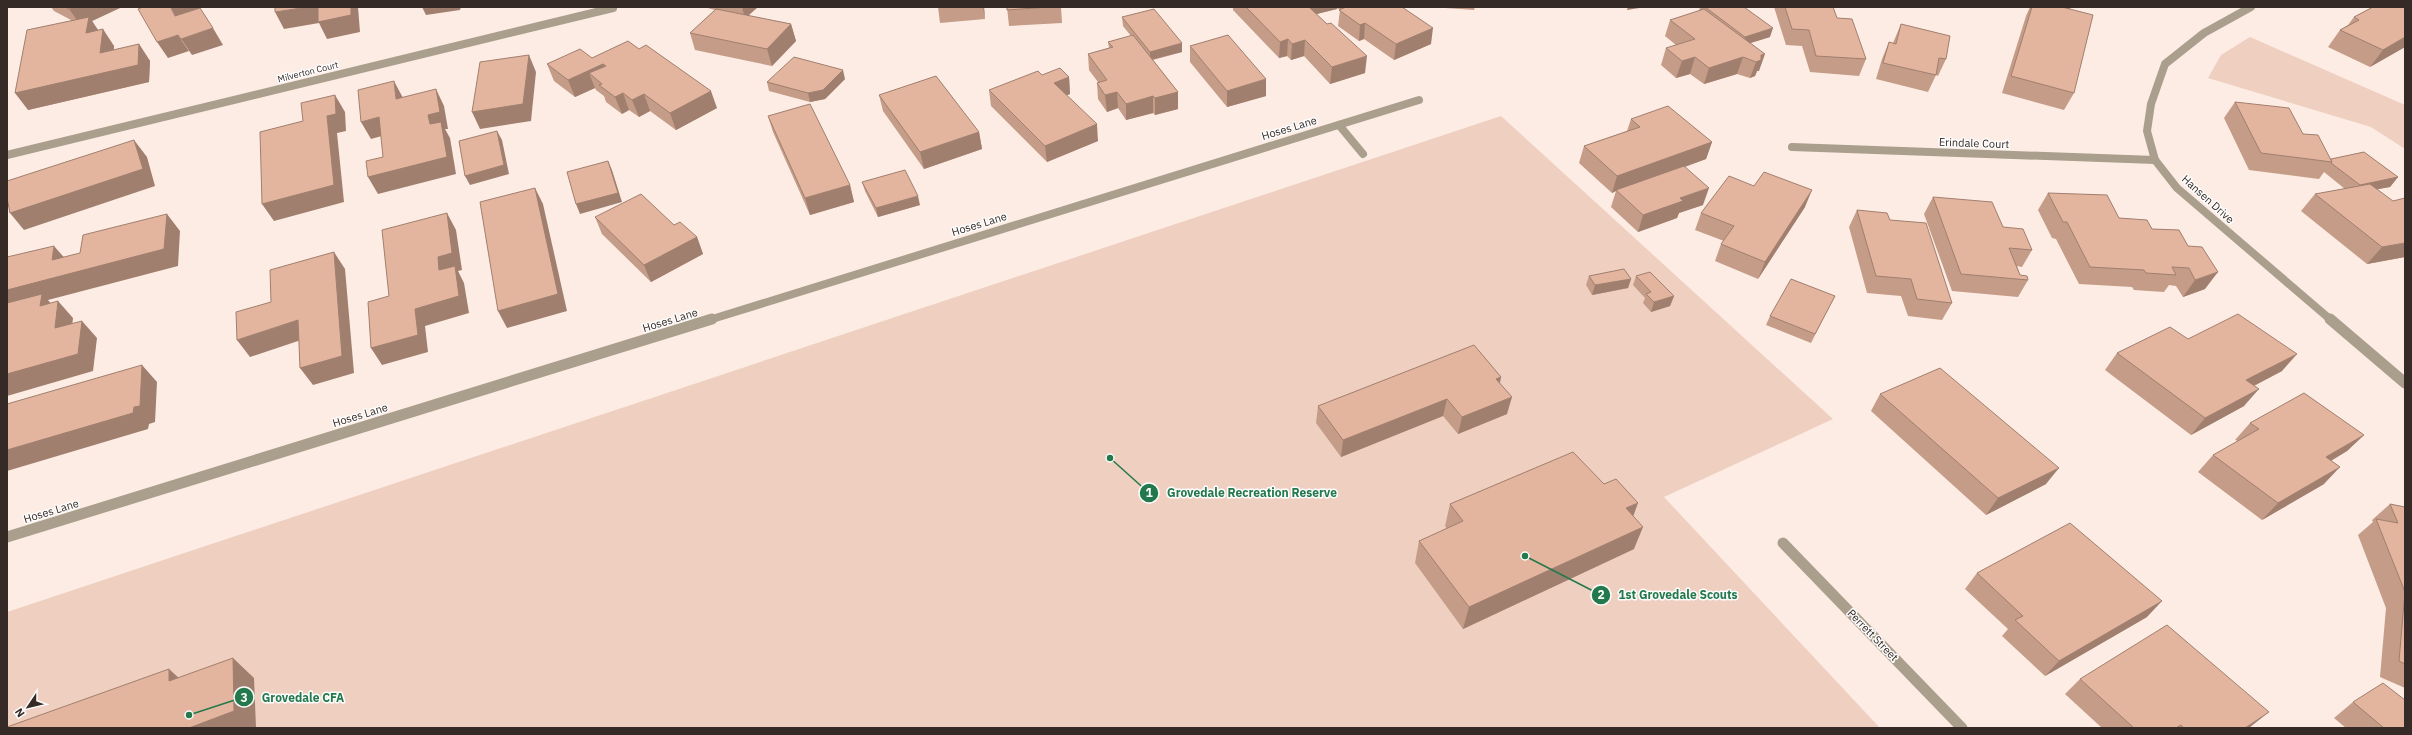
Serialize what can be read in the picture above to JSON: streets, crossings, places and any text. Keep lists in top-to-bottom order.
{
  "streets": {
    "street": [
      "Milverton Court",
      "Hoses Lane",
      "Erindale Court",
      "Hansen Drive",
      "Perrett Street"
    ]
  },
  "crossings": [
    ["Erindale Court", "Hansen Drive"]
  ],
  "places": ["Grovedale Recreation Reserve", "1st Grovedale Scouts", "Grovedale CFA"],
  "north": "bottom left"
}
